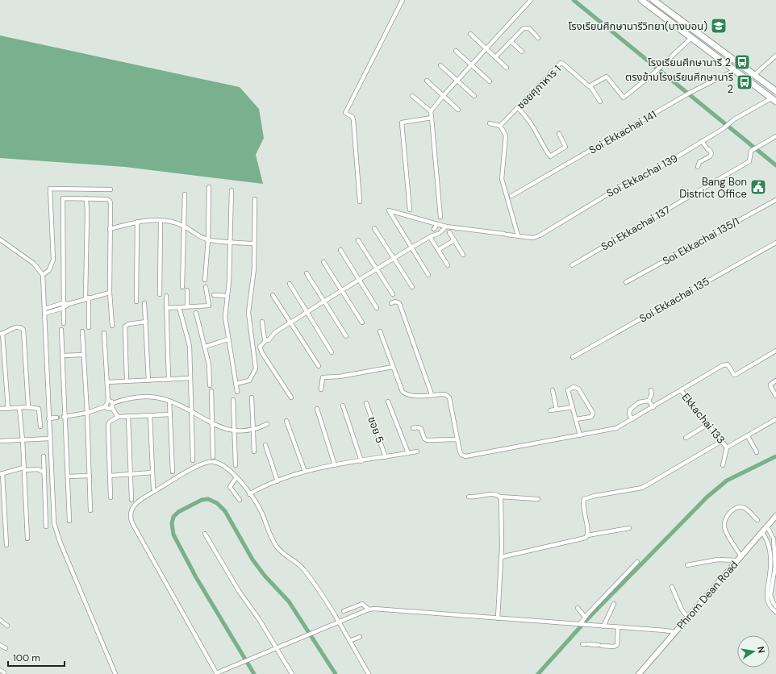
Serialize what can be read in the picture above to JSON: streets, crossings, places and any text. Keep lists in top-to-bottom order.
{
  "streets": {
    "main road": ["Phrom Dean Road"],
    "street": [
      "ซอยศุภาหาร 1",
      "Soi Ekkachai 141",
      "Soi Ekkachai 139",
      "Soi Ekkachai 137",
      "Soi Ekkachai 135/1",
      "Soi Ekkachai 135",
      "Ekkachai 133",
      "ซอย 5"
    ]
  },
  "places": {
    "school or university": ["โรงเรียนศึกษานารีวิทยา(บางบอน)"],
    "bus stop": ["โรงเรียนศึกษานารี 2", "ตรงข้ามโรงเรียนศึกษานารี 2"],
    "public building": ["Bang Bon District Office"]
  },
  "scale_bar": "100 m",
  "north": "right"
}
